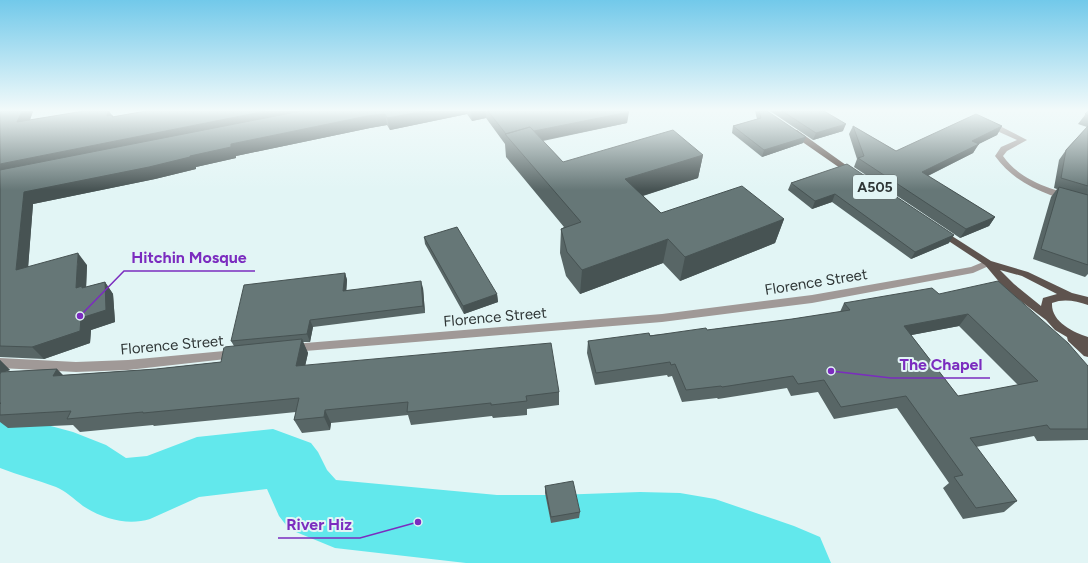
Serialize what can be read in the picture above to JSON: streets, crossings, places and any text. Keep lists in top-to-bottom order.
{
  "streets": {
    "main road": ["A505"],
    "street": ["Florence Street"]
  },
  "places": ["Hitchin Mosque", "The Chapel", "River Hiz"]
}
